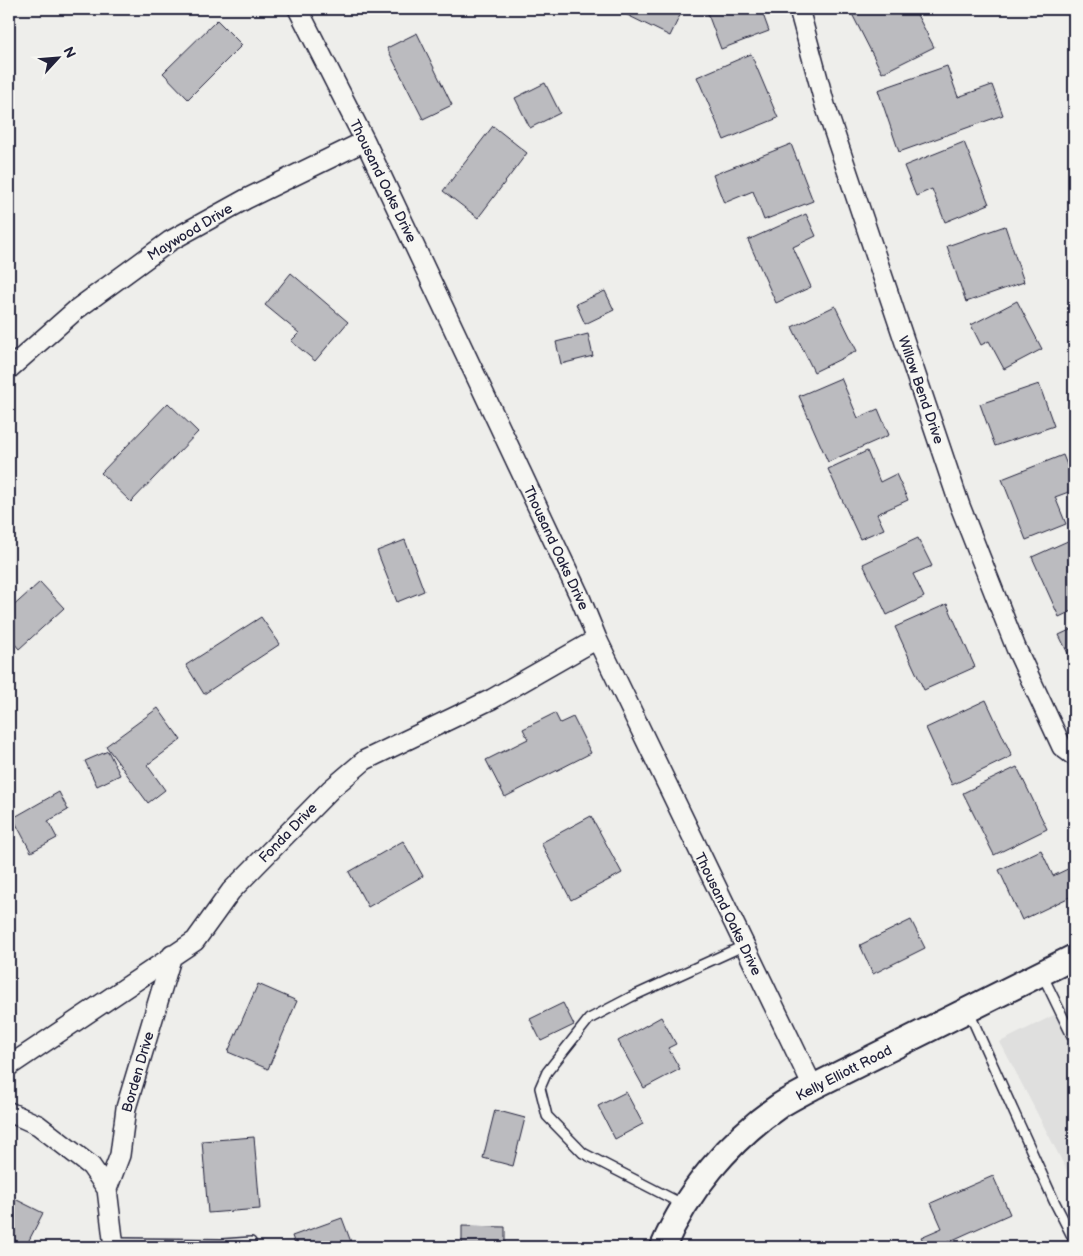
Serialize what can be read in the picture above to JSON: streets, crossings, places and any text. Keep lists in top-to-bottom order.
{
  "streets": {
    "street": [
      "Thousand Oaks Drive",
      "Maywood Drive",
      "Willow Bend Drive",
      "Fonda Drive",
      "Borden Drive",
      "Kelly Elliott Road"
    ]
  },
  "crossings": [
    ["Thousand Oaks Drive", "Maywood Drive"],
    ["Thousand Oaks Drive", "Fonda Drive"],
    ["Thousand Oaks Drive", "Kelly Elliott Road"],
    ["Fonda Drive", "Borden Drive"]
  ],
  "north": "top right"
}
